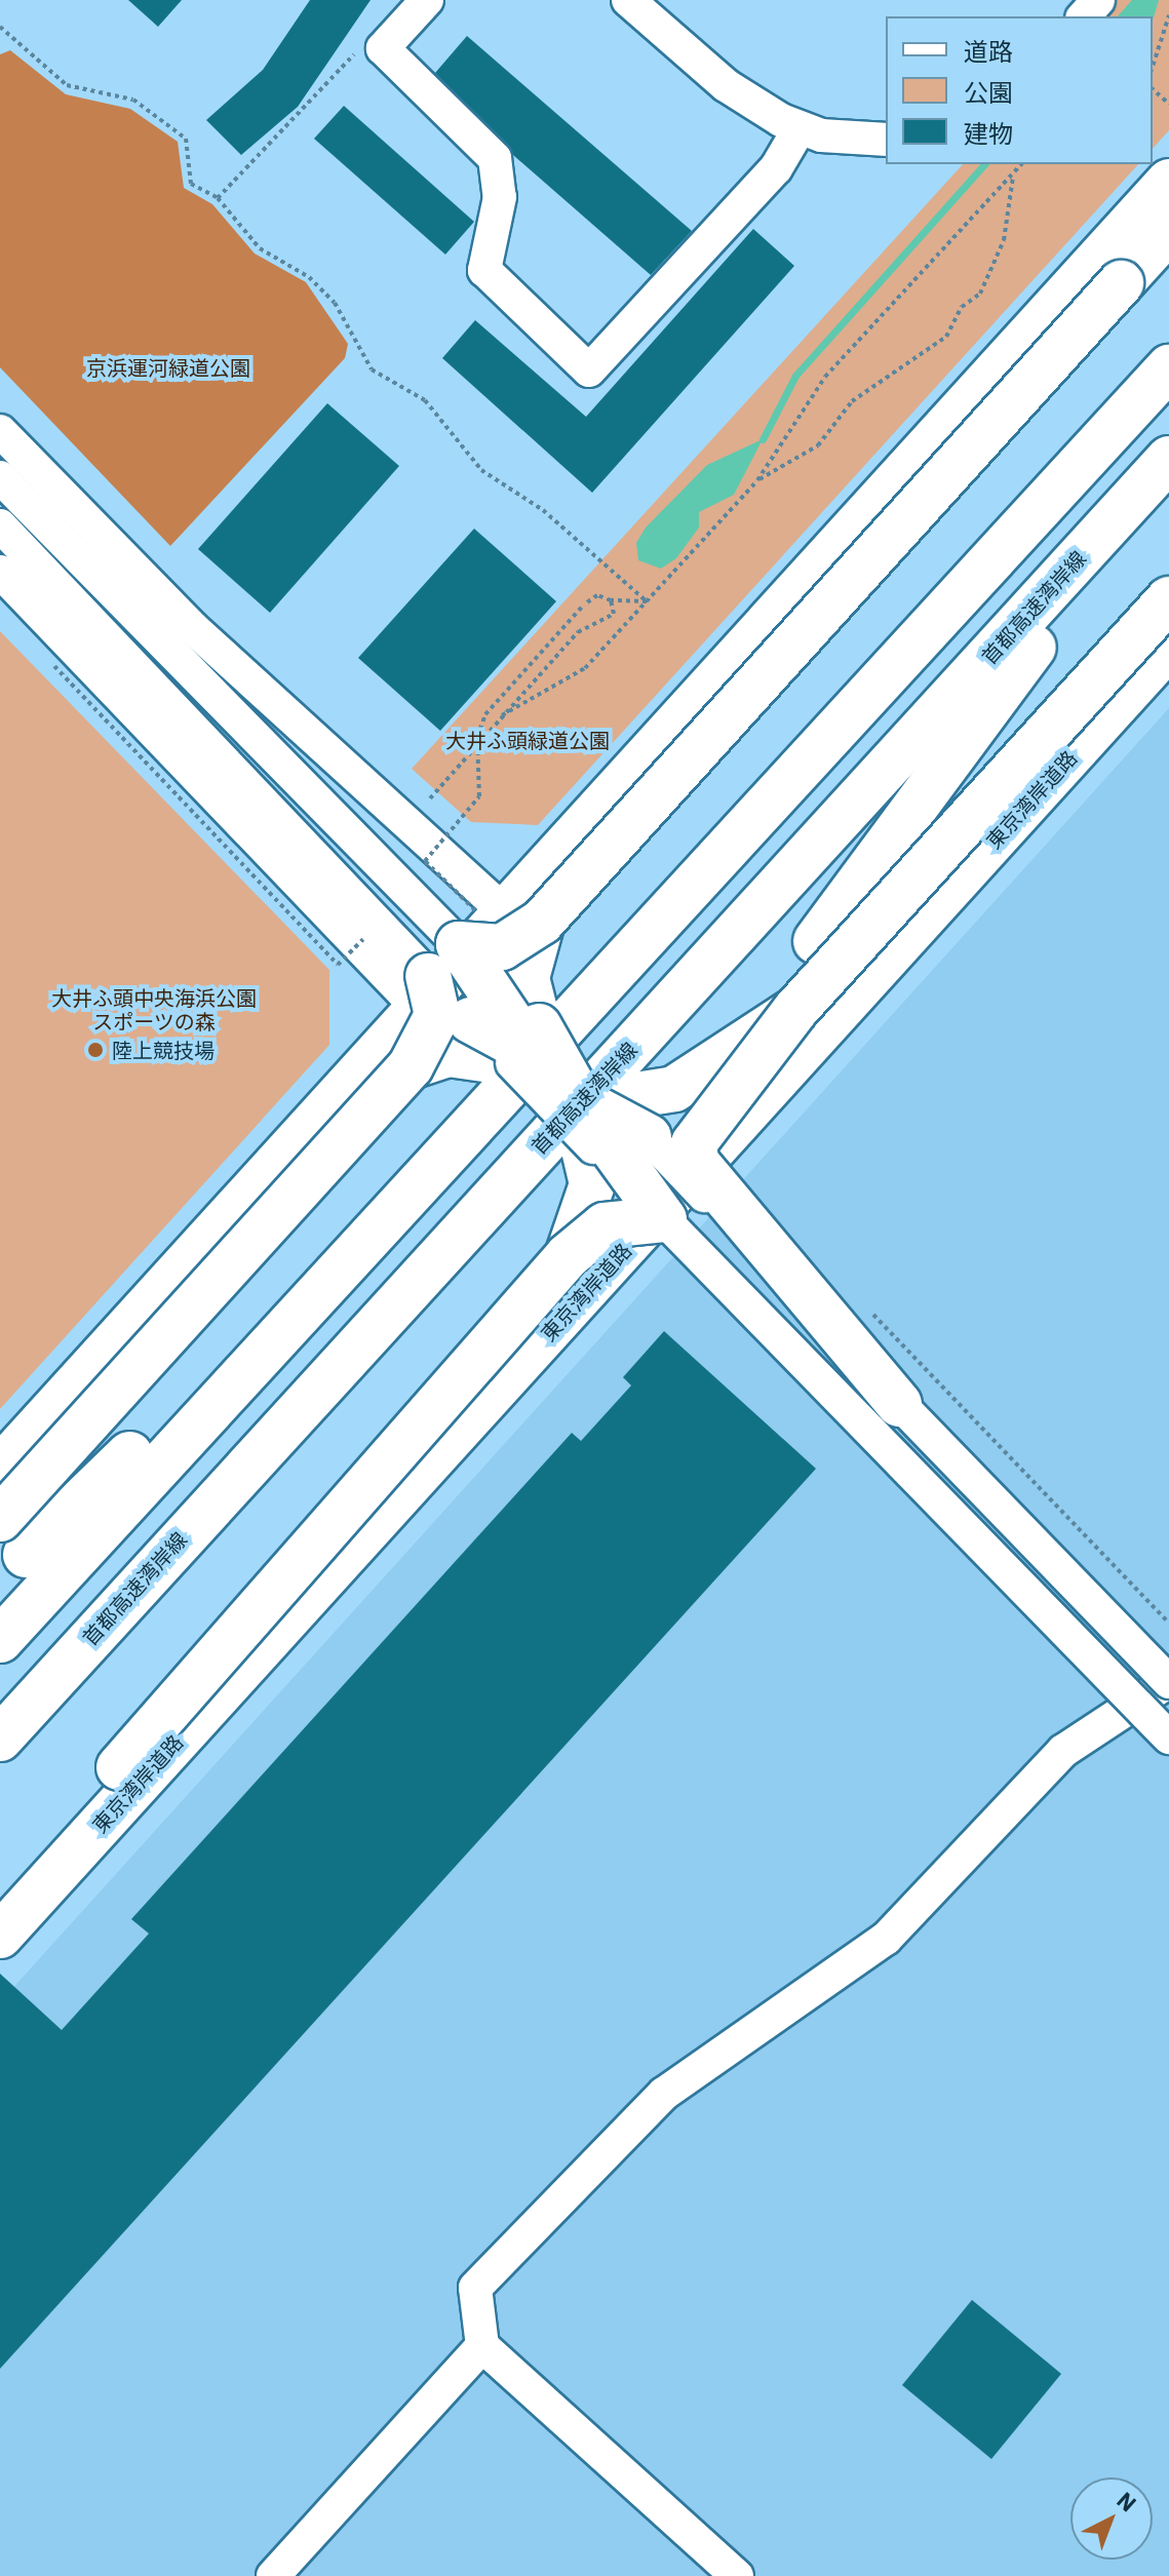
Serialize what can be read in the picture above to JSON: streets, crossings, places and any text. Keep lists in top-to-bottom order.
{
  "streets": {
    "highway": ["首都高速湾岸線", "東京湾岸道路"]
  },
  "parks": ["京浜運河緑道公園", "大井ふ頭緑道公園", "大井ふ頭中央海浜公園 スポーツの森"],
  "places": ["陸上競技場"],
  "legend": ["道路", "公園", "建物"],
  "north": "top right"
}
